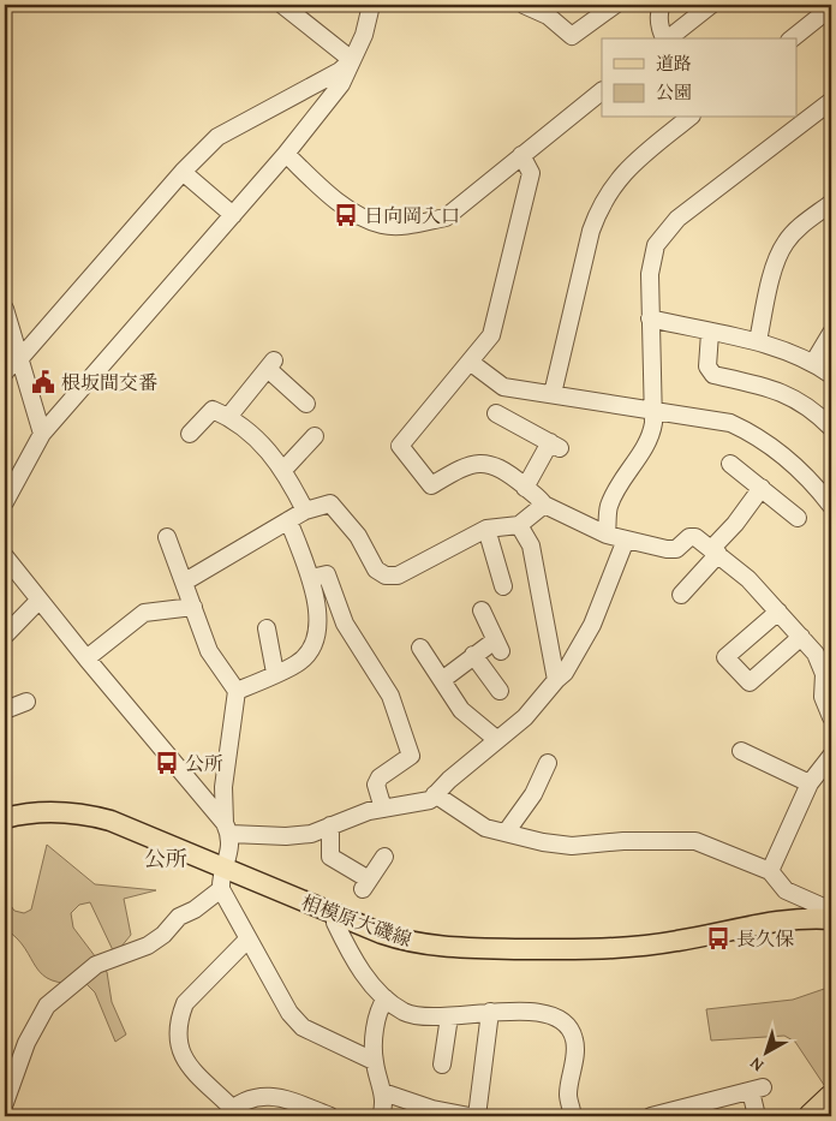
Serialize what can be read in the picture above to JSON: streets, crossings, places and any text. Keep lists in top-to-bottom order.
{
  "streets": {
    "main road": ["相模原大磯線"]
  },
  "districts": ["公所"],
  "places": {
    "bus stop": ["日向岡入口", "公所", "長久保"],
    "public building": ["根坂間交番"]
  },
  "legend": ["道路", "公園"],
  "north": "bottom left"
}
